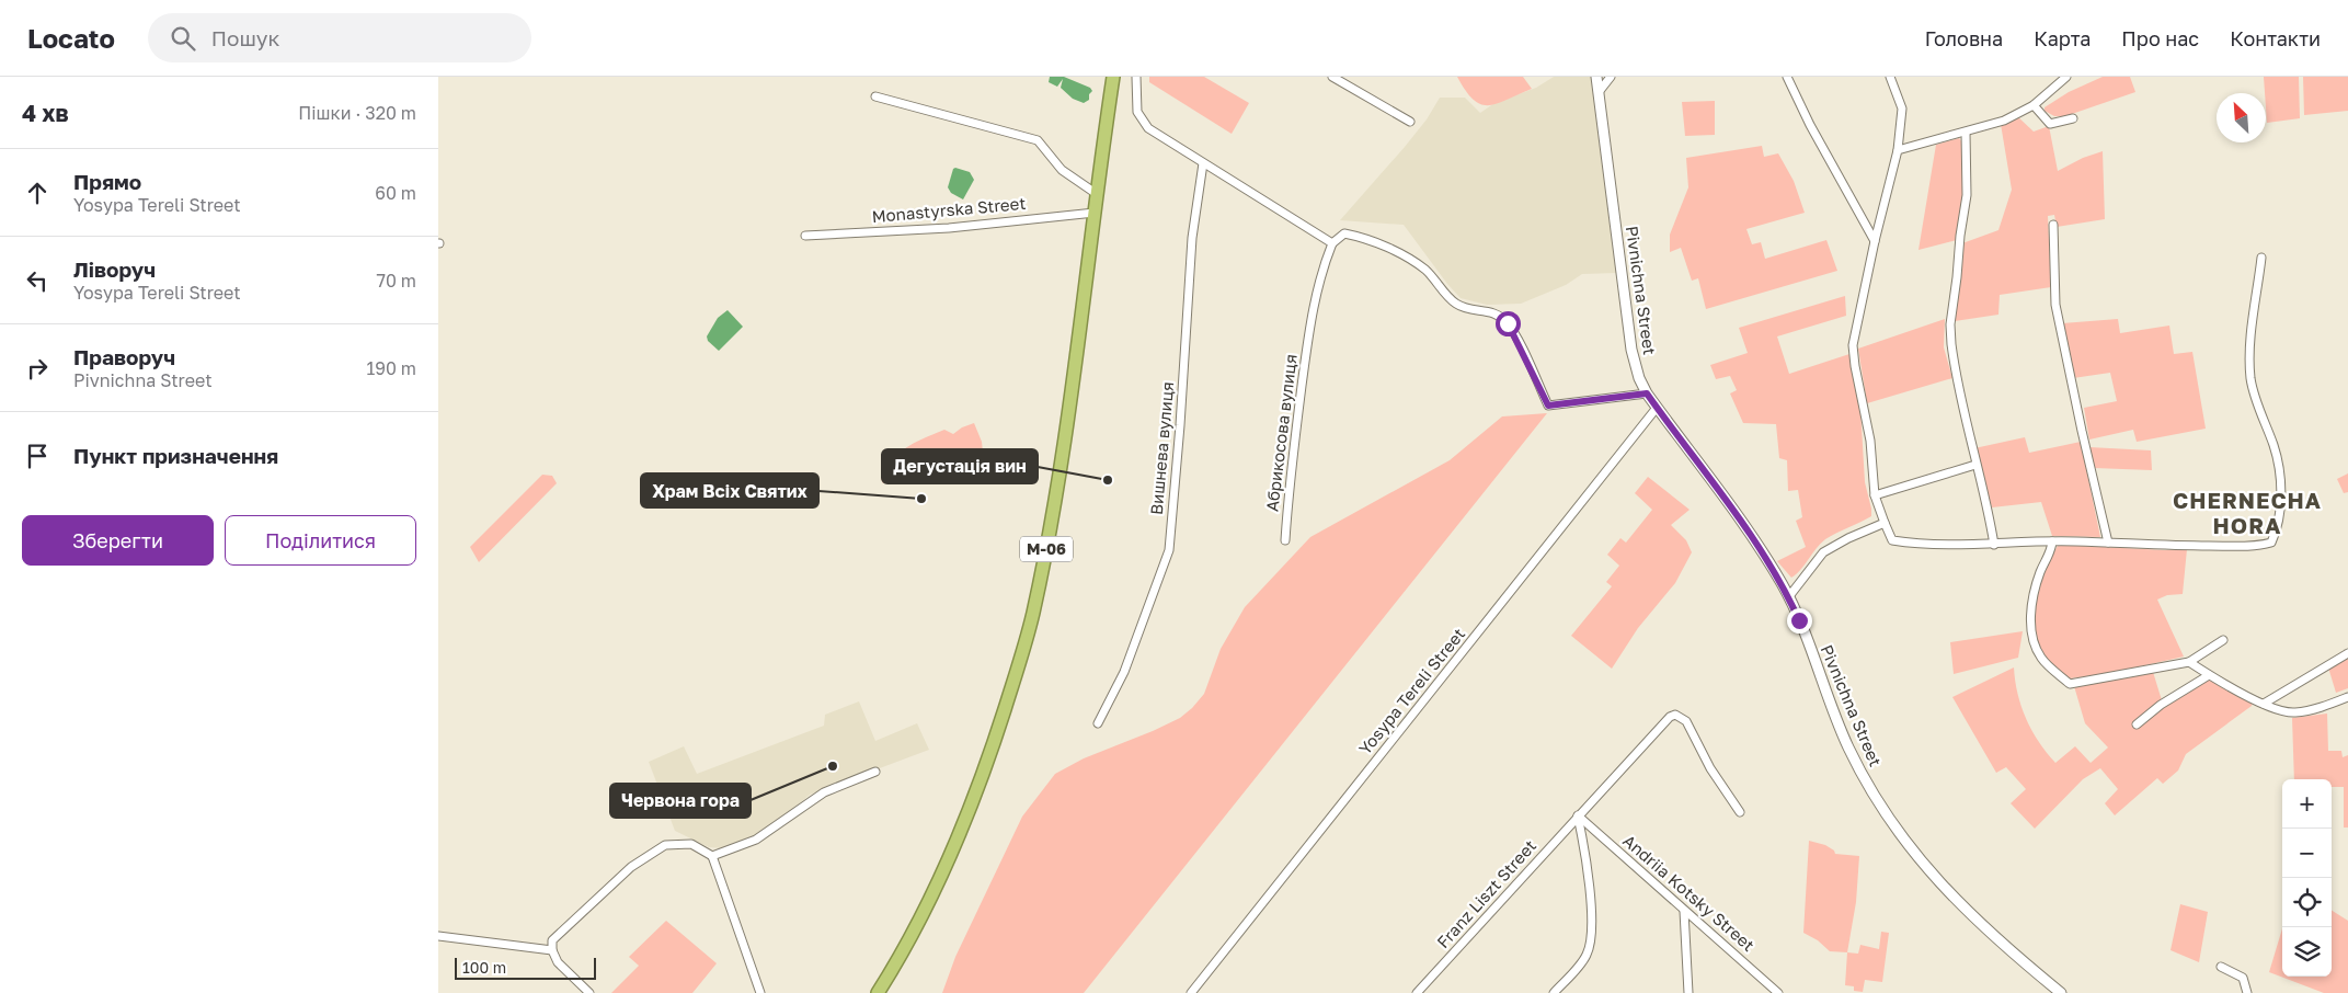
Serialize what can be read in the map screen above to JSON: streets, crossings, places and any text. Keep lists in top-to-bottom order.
{
  "streets": {
    "highway": ["М-06"],
    "street": [
      "Monastyrska Street",
      "Pivnichna Street",
      "Абрикосова вулиця",
      "Вишнева вулиця",
      "Yosypa Tereli Street",
      "Andriia Kotsky Street",
      "Franz Liszt Street"
    ]
  },
  "crossings": [
    ["Monastyrska Street", "М-06"],
    ["Pivnichna Street", "Yosypa Tereli Street"],
    ["Andriia Kotsky Street", "Franz Liszt Street"]
  ],
  "districts": ["CHERNECHA HORA"],
  "places": ["Дегустація вин", "Храм Всіх Святих", "Червона гора"],
  "scale_bar": "100 m",
  "north": "top left",
  "page": {
    "header": "Locato",
    "search": "Пошук",
    "nav": [
      "Головна",
      "Карта",
      "Про нас",
      "Контакти"
    ],
    "heading": ["4 хв", "Пішки · 320 m"],
    "list": [
      ["Прямо", "Yosypa Tereli Street", "60 m"],
      ["Ліворуч", "Yosypa Tereli Street", "70 m"],
      ["Праворуч", "Pivnichna Street", "190 m"],
      "Пункт призначення"
    ],
    "buttons": ["Зберегти", "Поділитися"],
    "map_buttons": ["+", "−"],
    "scale": "100 m"
  }
}
